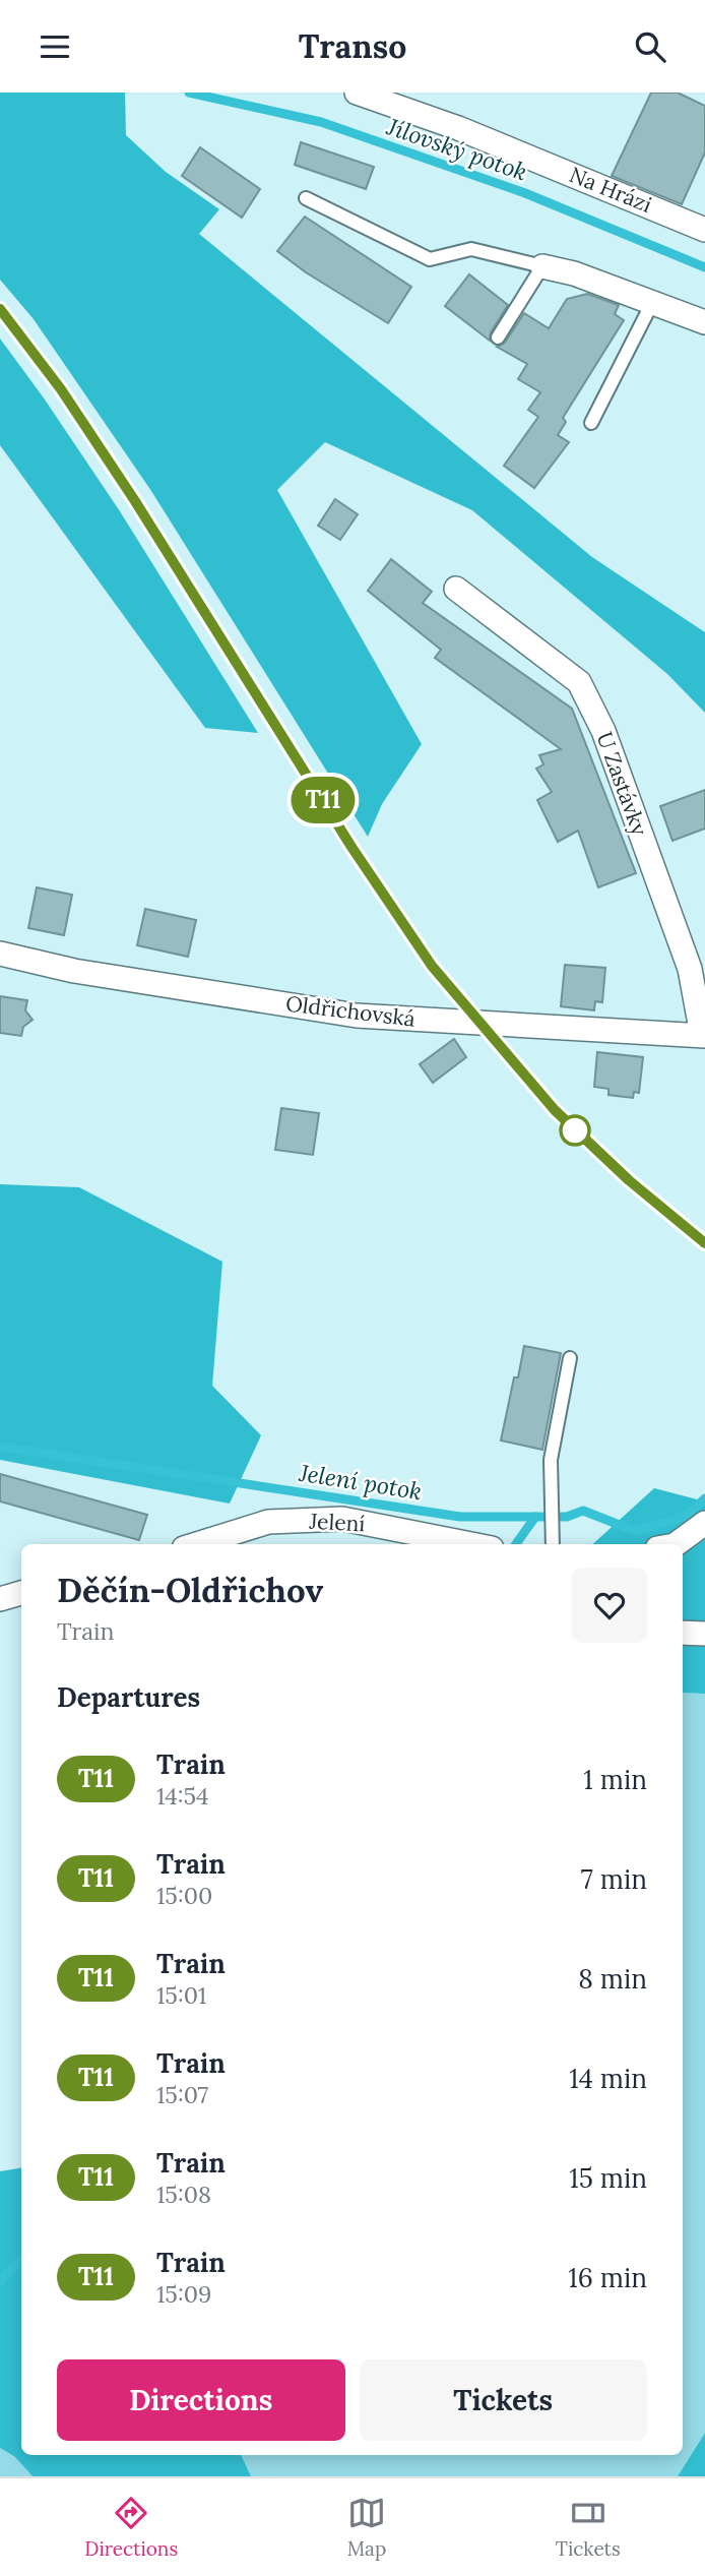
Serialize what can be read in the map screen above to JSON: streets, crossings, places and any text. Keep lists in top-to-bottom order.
{
  "streets": {
    "street": [
      "Na Hrázi",
      "U Zastávky",
      "Oldřichovská",
      "Jelení"
    ]
  },
  "crossings": [
    ["U Zastávky", "Oldřichovská"]
  ],
  "water": ["Jílovský potok", "Jelení potok"],
  "page": {
    "header": "Transo",
    "on_map": "T11",
    "heading": [
      ["Děčín-Oldřichov", "Train"],
      "Departures"
    ],
    "list": [
      {
        "mark": "T11",
        "name": "Train",
        "note": "14:54",
        "value": "1 min"
      },
      {
        "mark": "T11",
        "name": "Train",
        "note": "15:00",
        "value": "7 min"
      },
      {
        "mark": "T11",
        "name": "Train",
        "note": "15:01",
        "value": "8 min"
      },
      {
        "mark": "T11",
        "name": "Train",
        "note": "15:07",
        "value": "14 min"
      },
      {
        "mark": "T11",
        "name": "Train",
        "note": "15:08",
        "value": "15 min"
      },
      {
        "mark": "T11",
        "name": "Train",
        "note": "15:09",
        "value": "16 min"
      }
    ],
    "buttons": ["Directions", "Tickets"],
    "tabs": ["Directions", "Map", "Tickets"]
  }
}
